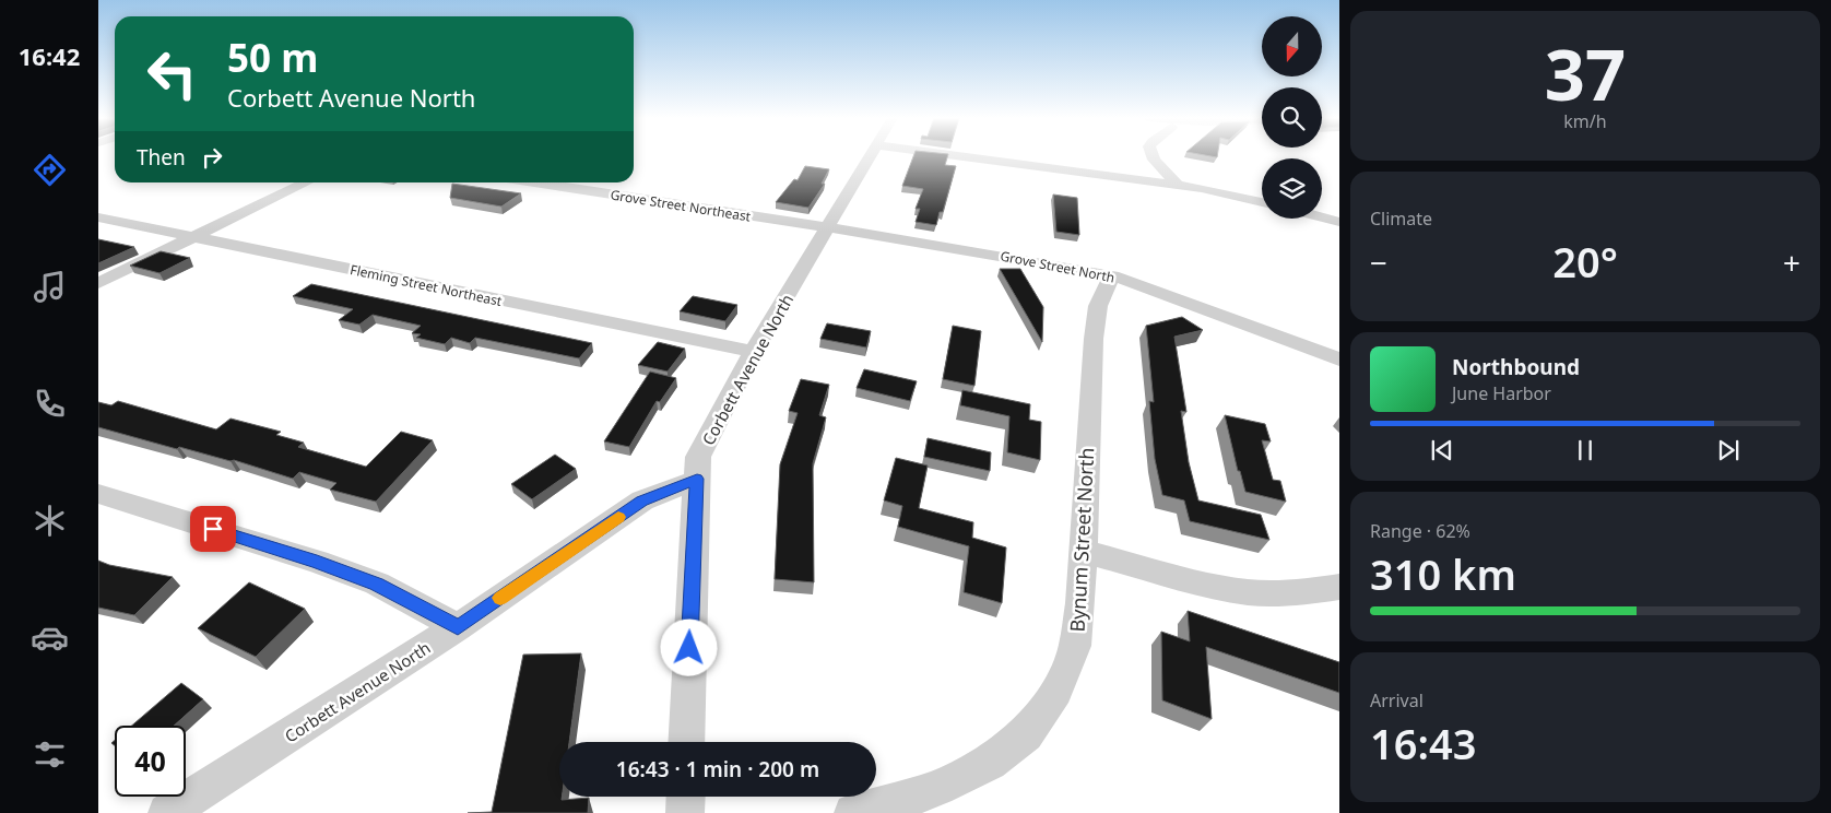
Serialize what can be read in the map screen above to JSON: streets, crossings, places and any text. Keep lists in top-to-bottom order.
{
  "streets": {
    "street": [
      "Grove Street Northeast",
      "Grove Street North",
      "Fleming Street Northeast",
      "Corbett Avenue North",
      "Bynum Street North"
    ]
  },
  "crossings": [
    ["Grove Street Northeast", "Grove Street North"],
    ["Grove Street Northeast", "Corbett Avenue North"],
    ["Grove Street North", "Corbett Avenue North"],
    ["Grove Street North", "Bynum Street North"],
    ["Fleming Street Northeast", "Corbett Avenue North"]
  ],
  "north": "bottom",
  "page": {
    "tabs": "16:42",
    "tile": [
      ["37", "km/h"],
      "Climate",
      ["Range · 62%", "310 km"],
      ["Arrival", "16:43"]
    ],
    "turn": ["50 m", "Corbett Avenue North"],
    "then": "Then",
    "heat": ["−", "20°", "+"],
    "song": ["Northbound", "June Harbor"],
    "limit": "40",
    "trip": "16:43 · 1 min · 200 m"
  }
}
